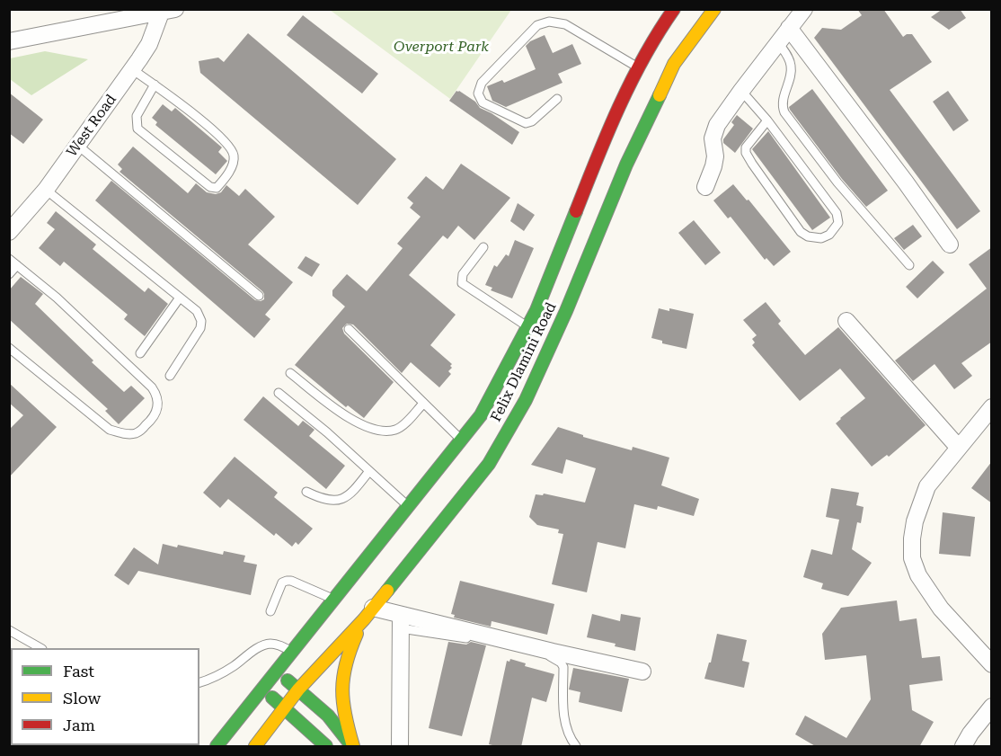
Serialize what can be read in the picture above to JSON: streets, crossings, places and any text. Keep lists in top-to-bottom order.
{
  "streets": {
    "main road": ["Felix Dlamini Road"],
    "street": ["West Road"]
  },
  "parks": ["Overport Park"],
  "legend": ["Fast", "Slow", "Jam"]
}
